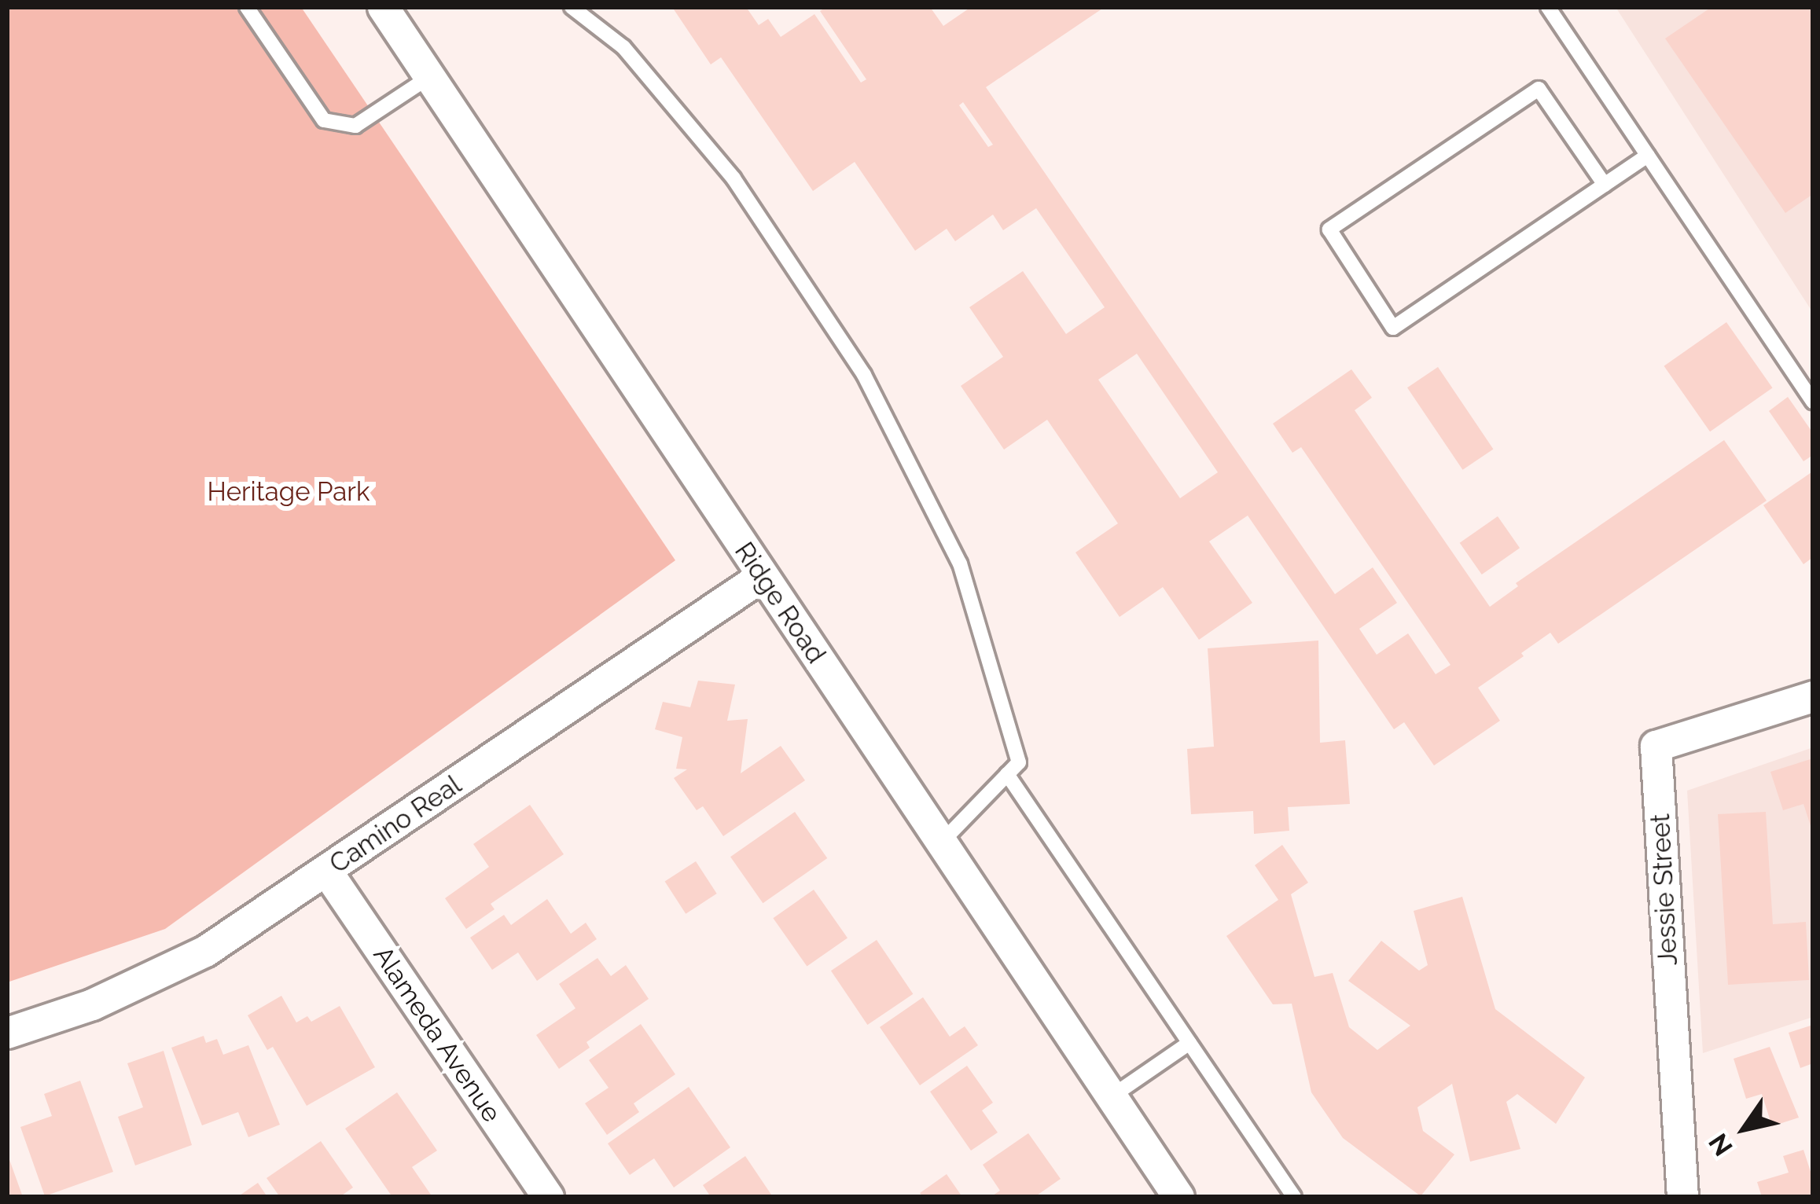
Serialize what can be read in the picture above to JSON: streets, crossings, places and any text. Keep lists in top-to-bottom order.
{
  "streets": {
    "street": [
      "Ridge Road",
      "Camino Real",
      "Jessie Street",
      "Alameda Avenue"
    ]
  },
  "crossings": [
    ["Ridge Road", "Camino Real"],
    ["Camino Real", "Alameda Avenue"]
  ],
  "parks": ["Heritage Park"],
  "north": "bottom left"
}
